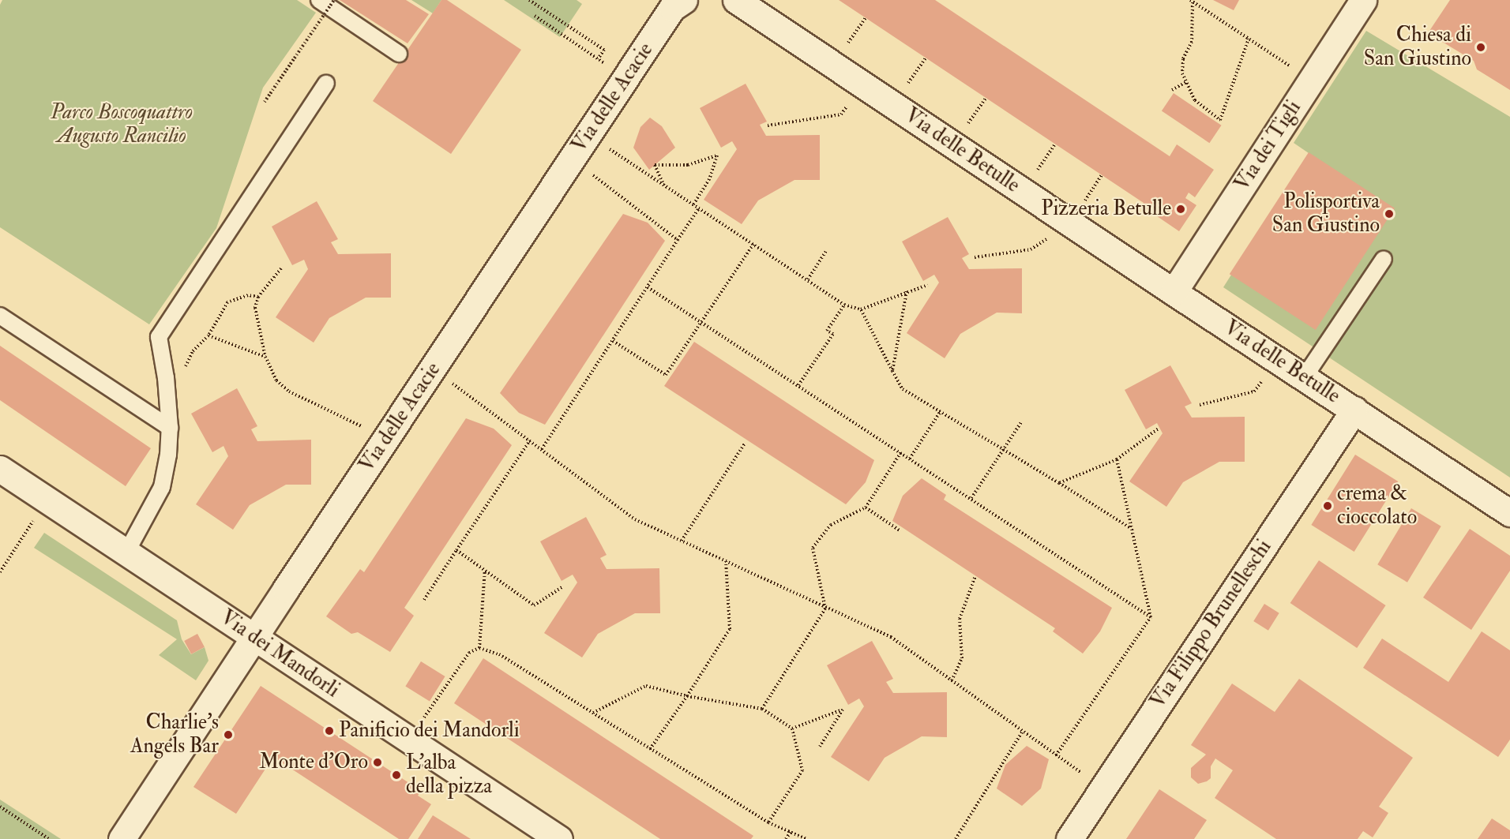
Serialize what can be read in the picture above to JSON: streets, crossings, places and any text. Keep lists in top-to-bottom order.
{
  "streets": {
    "street": [
      "Via delle Acacie",
      "Via dei Tigli",
      "Via delle Betulle",
      "Via Filippo Brunelleschi",
      "Via dei Mandorli"
    ]
  },
  "crossings": [
    ["Via delle Acacie", "Via dei Mandorli"],
    ["Via dei Tigli", "Via delle Betulle"],
    ["Via delle Betulle", "Via Filippo Brunelleschi"]
  ],
  "parks": ["Parco Boscoquattro Augusto Rancilio"],
  "places": [
    "Chiesa di San Giustino",
    "Pizzeria Betulle",
    "Polisportiva San Giustino",
    "crema & cioccolato",
    "Panificio dei Mandorli",
    "Charlie's Angels Bar",
    "Monte d'Oro",
    "L'alba della pizza"
  ]
}
